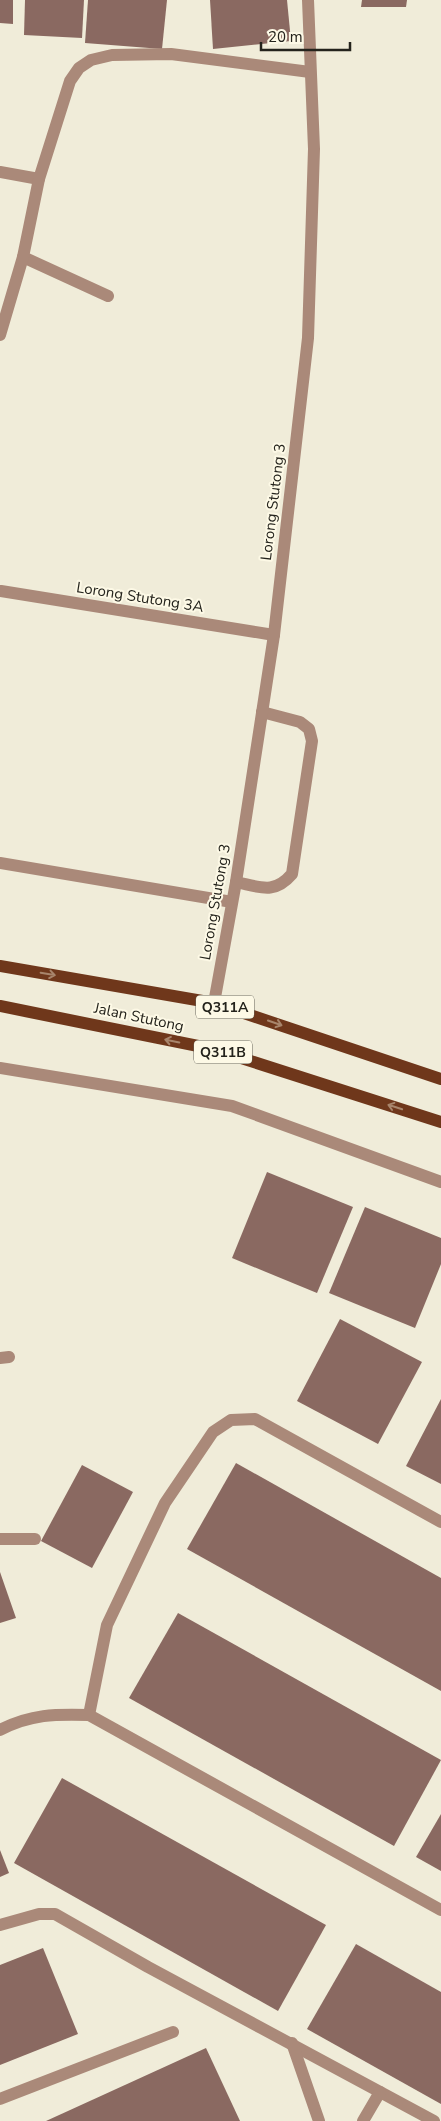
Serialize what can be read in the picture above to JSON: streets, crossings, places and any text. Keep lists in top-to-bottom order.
{
  "streets": {
    "main road": ["Q311A", "Jalan Stutong", "Q311B"],
    "street": ["Lorong Stutong 3", "Lorong Stutong 3A"]
  },
  "crossings": [
    ["Lorong Stutong 3", "Lorong Stutong 3A"],
    ["Lorong Stutong 3", "Jalan Stutong"]
  ],
  "scale_bar": "20 m"
}
